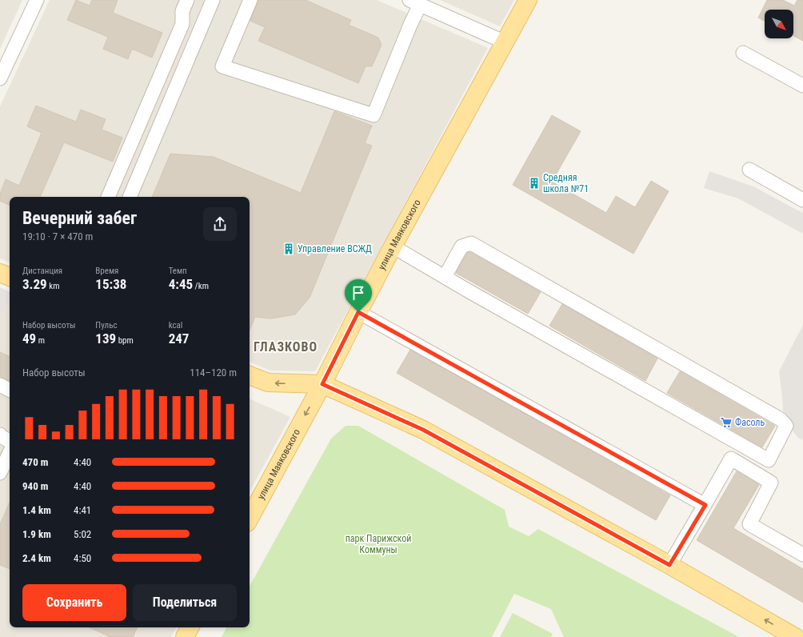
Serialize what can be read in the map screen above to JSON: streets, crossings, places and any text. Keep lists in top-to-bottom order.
{
  "streets": {
    "main road": ["улица Маяковского"]
  },
  "districts": ["ГЛАЗКОВО"],
  "parks": ["парк Парижской Коммуны"],
  "places": {
    "building": ["Средняя школа №71", "Управление ВСЖД"],
    "supermarket": ["Фасоль"]
  },
  "north": "bottom right",
  "page": {
    "heading": ["Вечерний забег", "19:10 · 7 × 470 m"],
    "stats": [
      ["Дистанция", "3.29 km"],
      ["Время", "15:38"],
      ["Темп", "4:45 /km"],
      ["Набор высоты", "49 m"],
      ["Пульс", "139 bpm"],
      ["kcal", "247"]
    ],
    "chart": ["Набор высоты", "114–120 m"],
    "list": [
      {
        "name": "470 m",
        "note": "4:40"
      },
      {
        "name": "940 m",
        "note": "4:40"
      },
      {
        "name": "1.4 km",
        "note": "4:41"
      },
      {
        "name": "1.9 km",
        "note": "5:02"
      },
      {
        "name": "2.4 km",
        "note": "4:50"
      }
    ],
    "buttons": ["Сохранить", "Поделиться"]
  }
}
